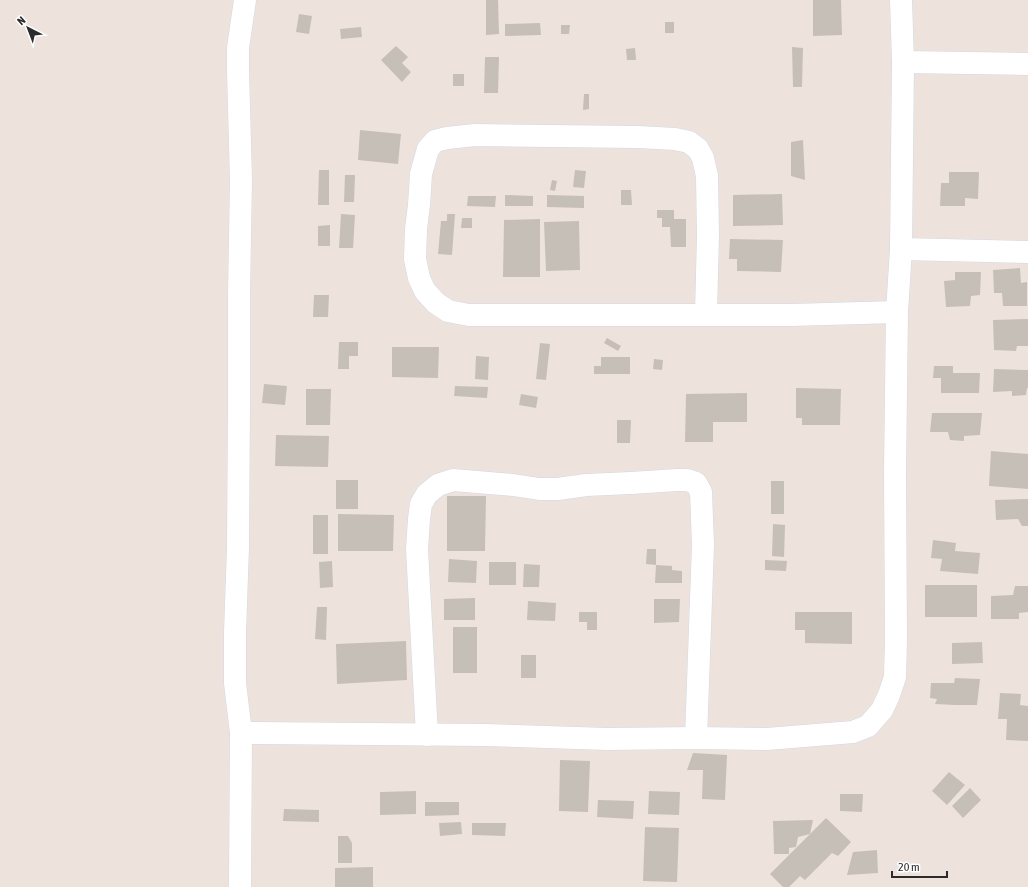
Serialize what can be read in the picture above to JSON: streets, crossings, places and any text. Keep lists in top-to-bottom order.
{
  "scale_bar": "20 m",
  "north": "top left"
}
